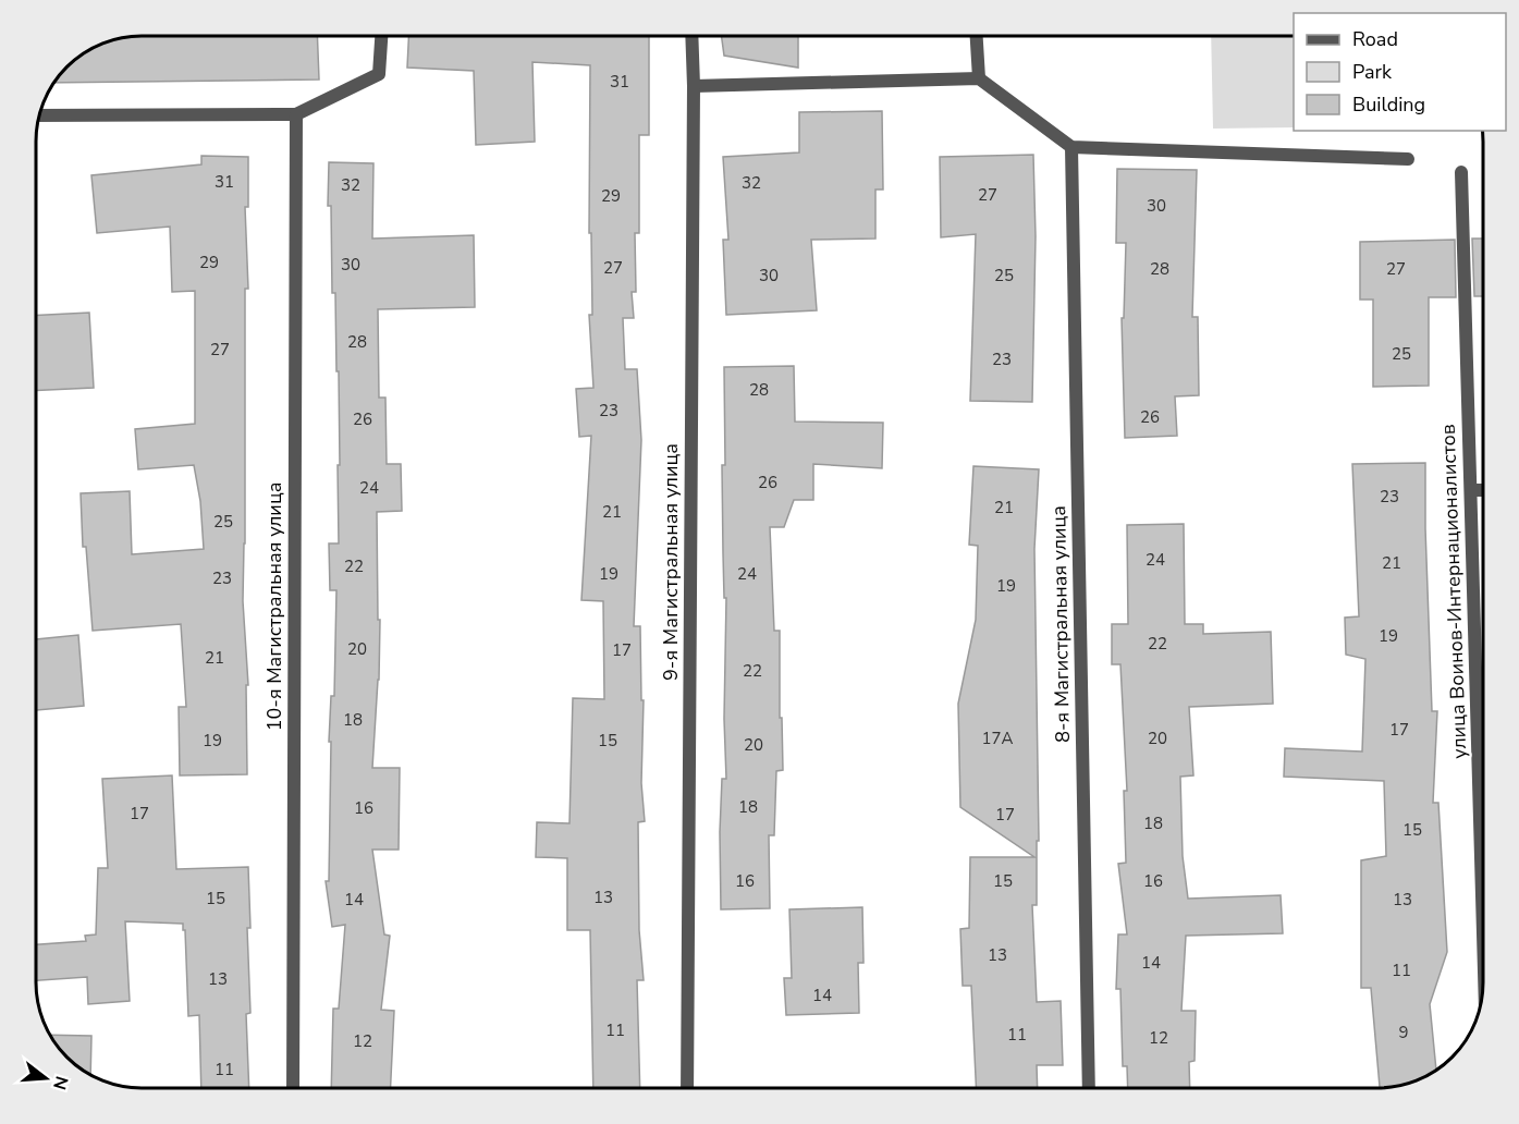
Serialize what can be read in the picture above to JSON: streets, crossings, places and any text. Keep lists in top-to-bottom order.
{
  "streets": {
    "street": [
      "9-я Магистральная улица",
      "улица Воинов-Интернационалистов",
      "10-я Магистральная улица",
      "8-я Магистральная улица"
    ]
  },
  "house_numbers": [
    "31",
    "31",
    "32",
    "32",
    "27",
    "29",
    "30",
    "29",
    "30",
    "27",
    "28",
    "27",
    "30",
    "25",
    "28",
    "27",
    "25",
    "23",
    "28",
    "23",
    "26",
    "26",
    "26",
    "24",
    "23",
    "21",
    "21",
    "25",
    "24",
    "21",
    "22",
    "19",
    "24",
    "23",
    "19",
    "19",
    "22",
    "20",
    "17",
    "21",
    "22",
    "18",
    "17",
    "17А",
    "20",
    "19",
    "15",
    "20",
    "18",
    "16",
    "17",
    "17",
    "18",
    "15",
    "16",
    "15",
    "16",
    "13",
    "15",
    "14",
    "13",
    "13",
    "14",
    "11",
    "13",
    "14",
    "11",
    "9",
    "11",
    "12",
    "12",
    "11"
  ],
  "legend": ["Road", "Park", "Building"],
  "north": "right"
}
